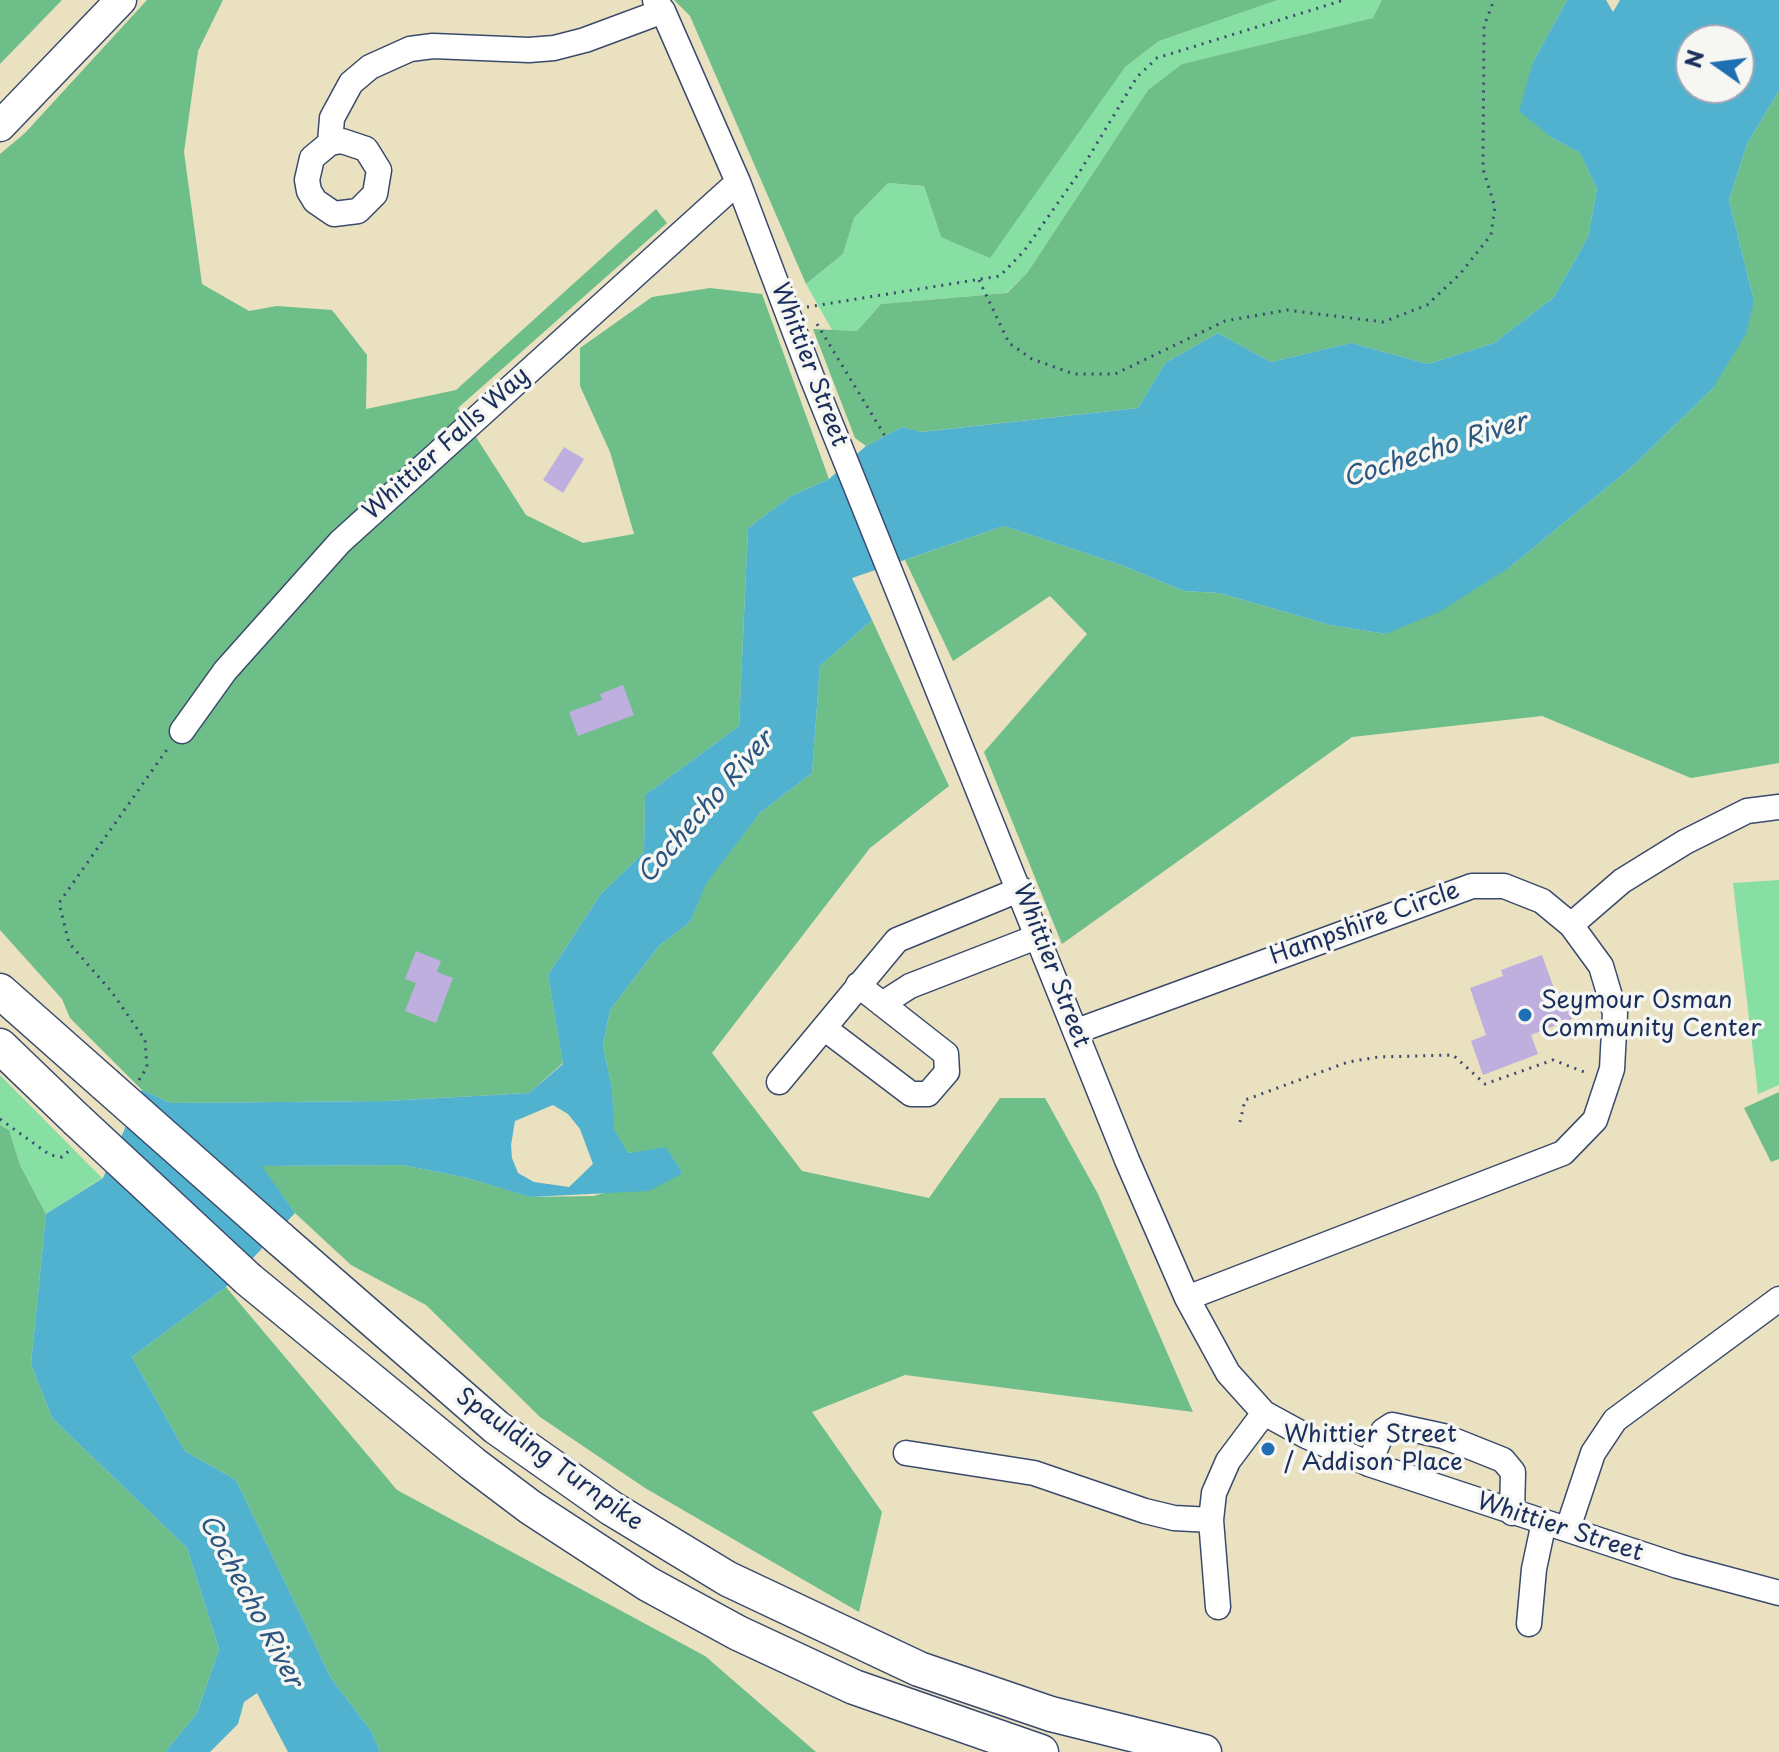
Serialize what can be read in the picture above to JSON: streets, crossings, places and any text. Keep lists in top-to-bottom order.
{
  "streets": {
    "highway": ["Spaulding Turnpike"],
    "street": ["Whittier Street", "Whittier Falls Way", "Hampshire Circle"]
  },
  "crossings": [
    ["Whittier Street", "Whittier Falls Way"],
    ["Whittier Street", "Hampshire Circle"]
  ],
  "water": ["Cochecho River"],
  "places": ["Seymour Osman Community Center", "Whittier Street / Addison Place"],
  "north": "left"
}
